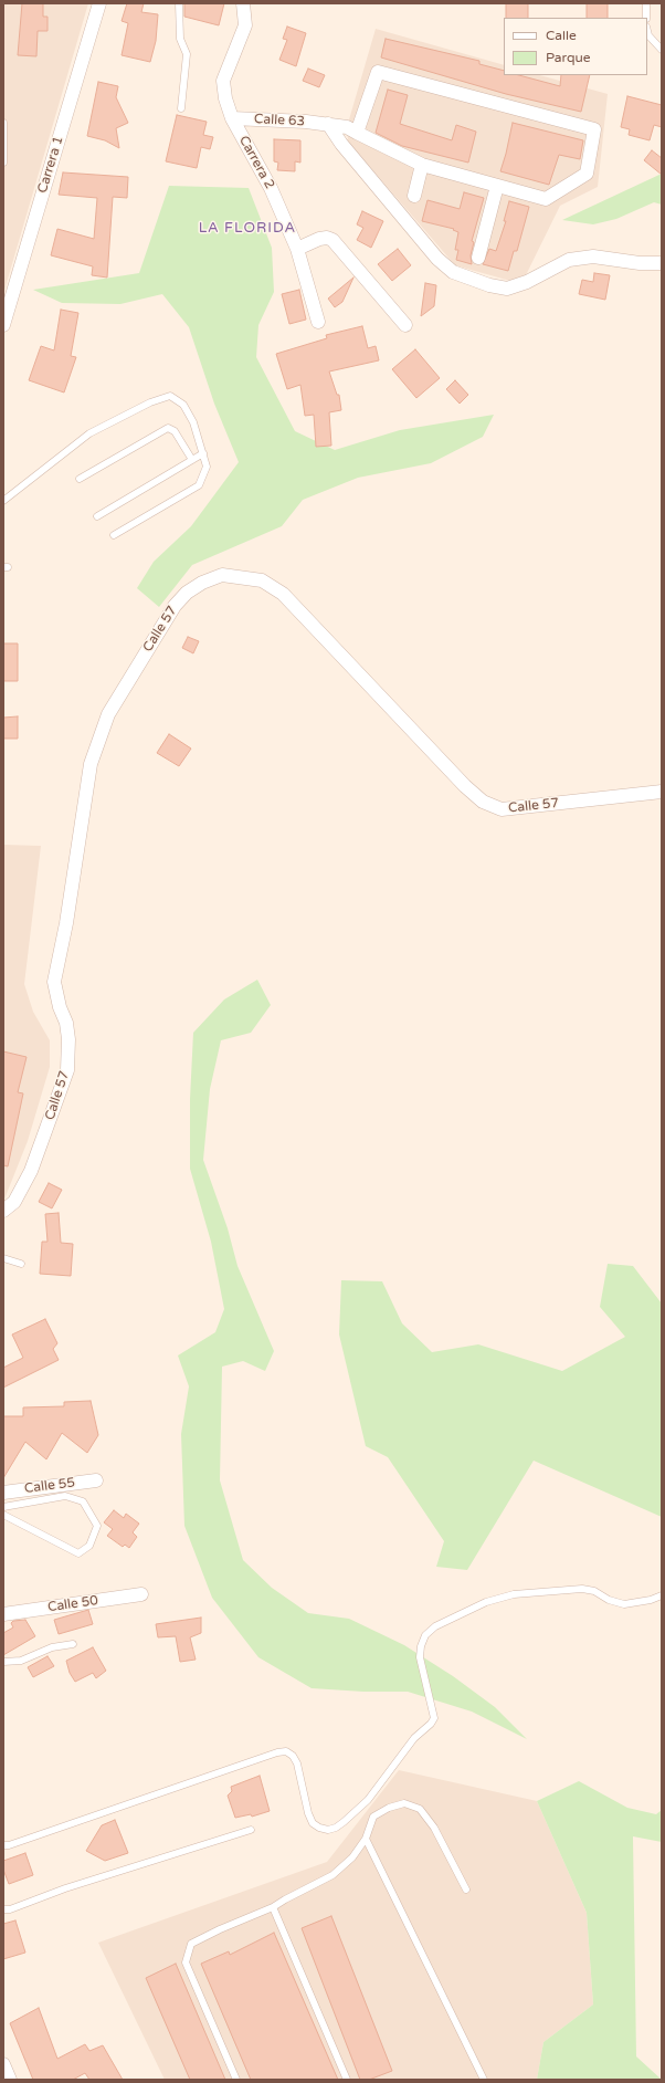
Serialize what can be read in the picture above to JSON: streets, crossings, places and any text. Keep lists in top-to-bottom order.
{
  "streets": {
    "street": [
      "Calle 63",
      "Carrera 2",
      "Carrera 1",
      "Calle 57",
      "Calle 55",
      "Calle 50"
    ]
  },
  "crossings": [
    ["Calle 63", "Carrera 2"]
  ],
  "districts": ["LA FLORIDA"],
  "legend": ["Calle", "Parque"]
}
